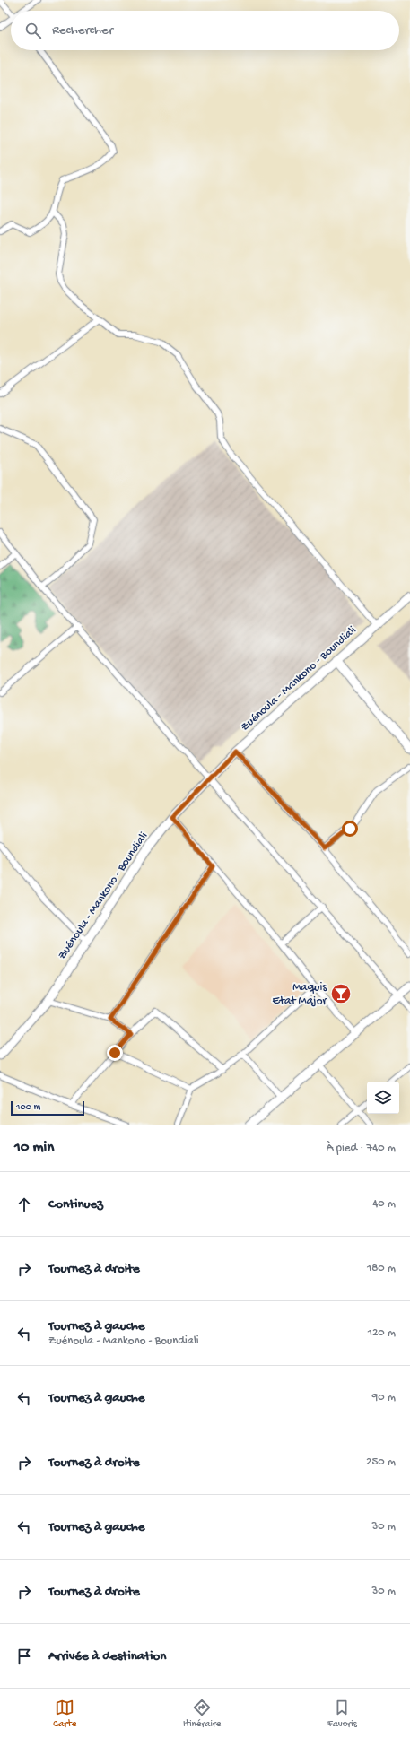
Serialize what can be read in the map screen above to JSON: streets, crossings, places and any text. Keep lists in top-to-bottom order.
{
  "streets": {
    "main road": ["Zuénoula - Mankono - Boundiali"]
  },
  "places": {
    "bar": ["Maquis Etat Major"]
  },
  "scale_bar": "100 m",
  "page": {
    "search": "Rechercher",
    "scale": "100 m",
    "heading": ["10 min", "À pied · 740 m"],
    "list": [
      ["Continuez", "40 m"],
      ["Tournez à droite", "180 m"],
      ["Tournez à gauche", "Zuénoula - Mankono - Boundiali", "120 m"],
      ["Tournez à gauche", "90 m"],
      ["Tournez à droite", "250 m"],
      ["Tournez à gauche", "30 m"],
      ["Tournez à droite", "30 m"],
      "Arrivée à destination"
    ],
    "nav": ["Carte", "Itinéraire", "Favoris"]
  }
}
